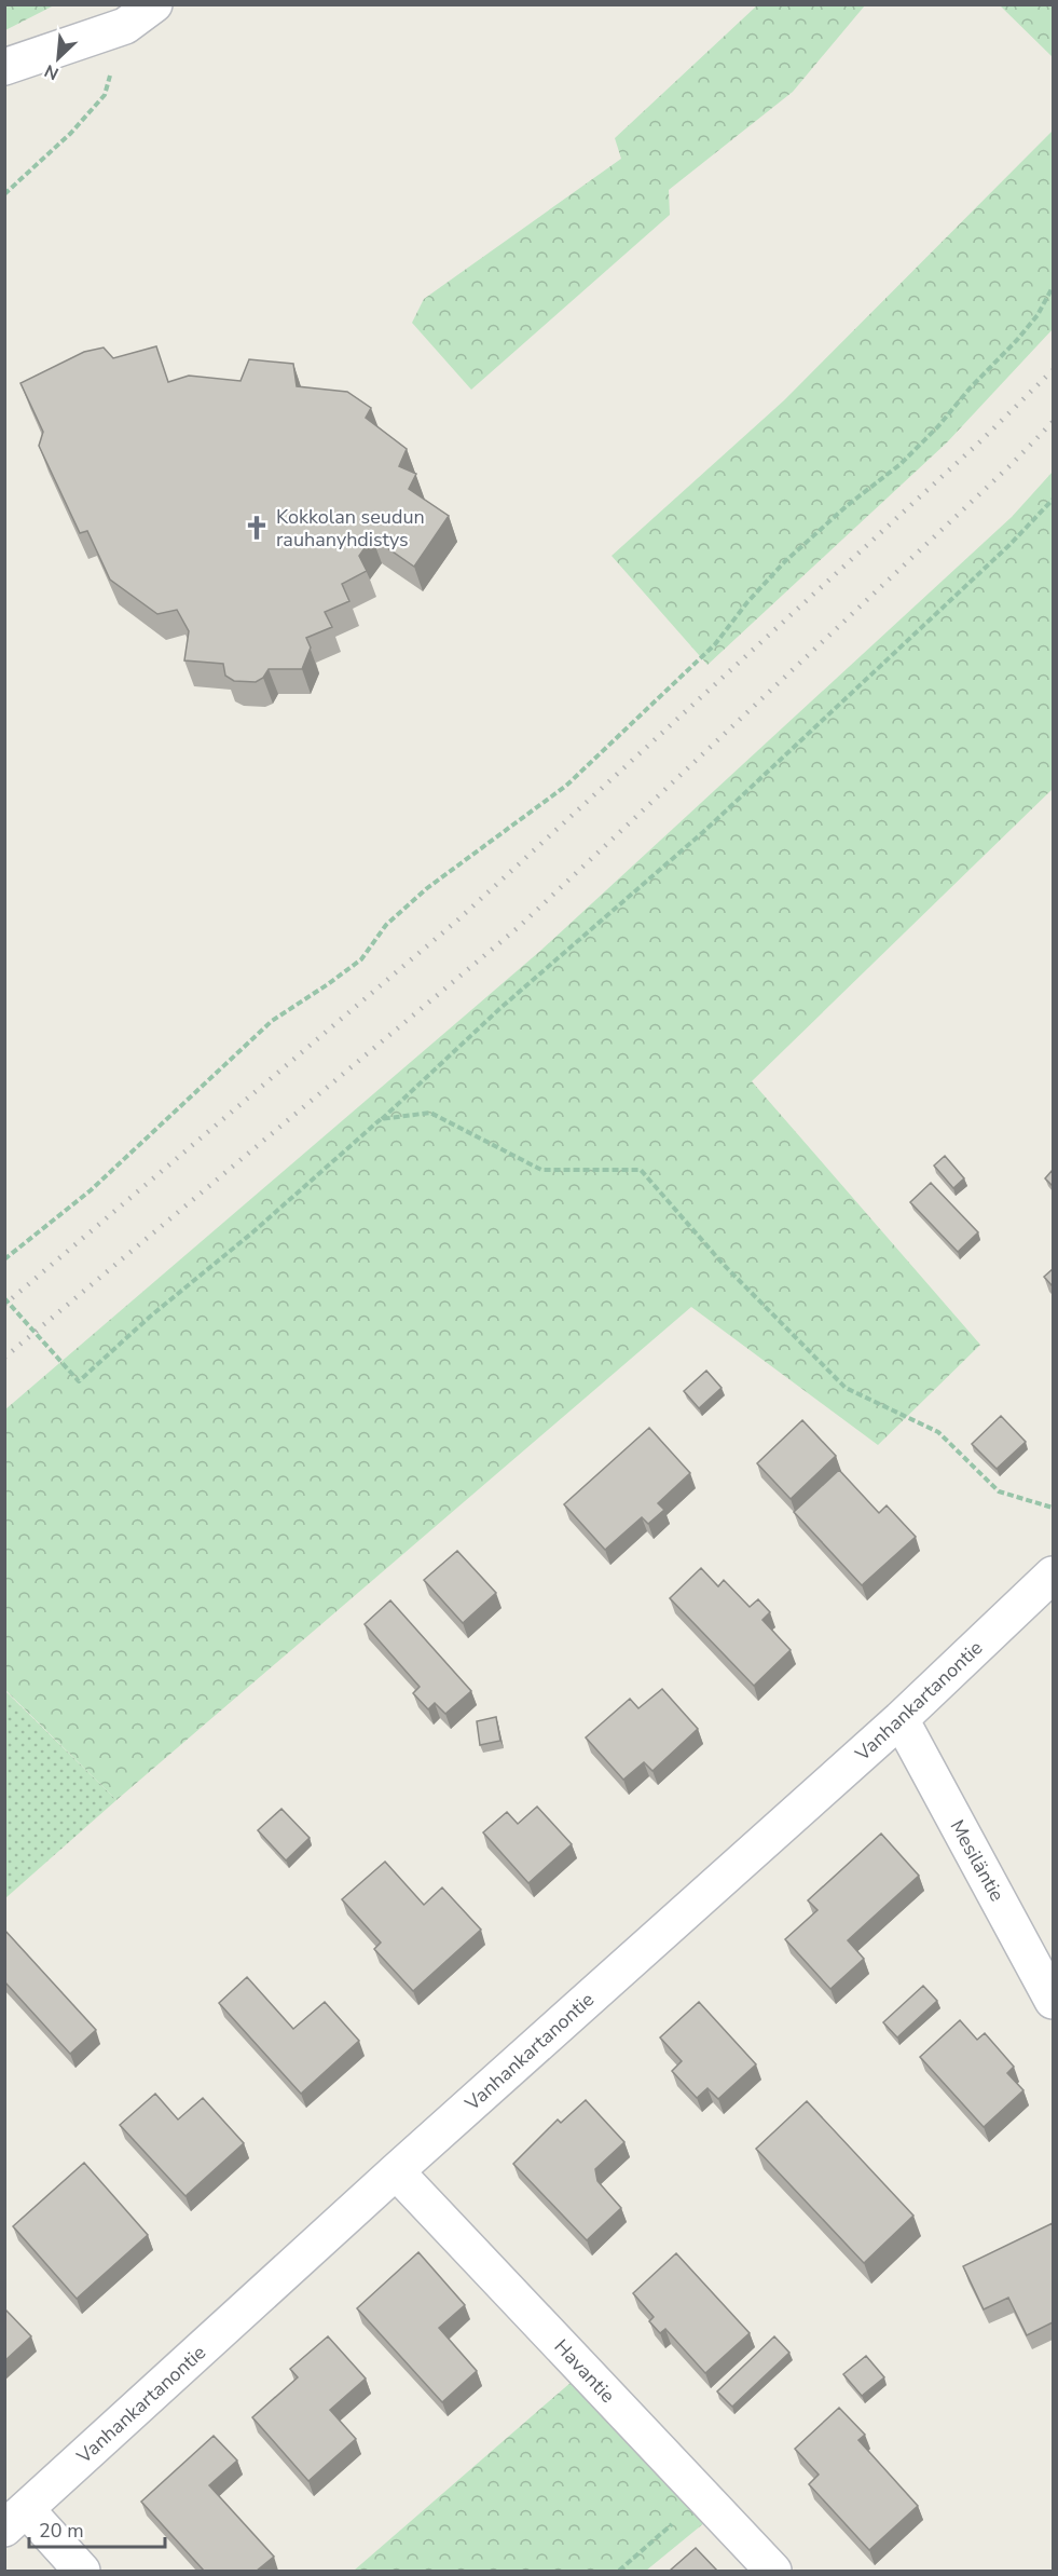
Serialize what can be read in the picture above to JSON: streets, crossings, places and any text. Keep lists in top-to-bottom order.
{
  "streets": {
    "street": ["Vanhankartanontie", "Mesiläntie", "Havantie"]
  },
  "crossings": [
    ["Vanhankartanontie", "Mesiläntie"],
    ["Vanhankartanontie", "Havantie"]
  ],
  "places": {
    "church": ["Kokkolan seudun rauhanyhdistys"]
  },
  "scale_bar": "20 m",
  "north": "bottom left"
}
